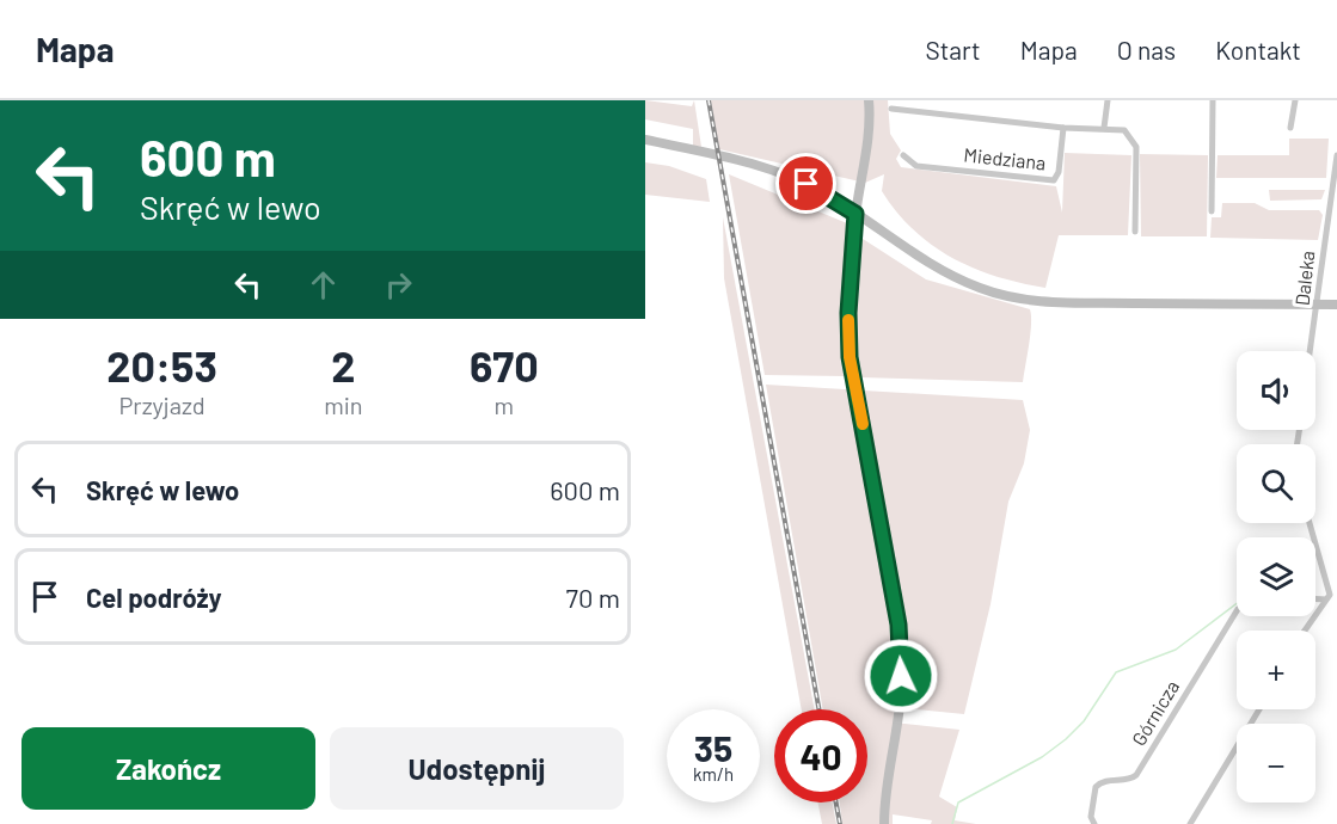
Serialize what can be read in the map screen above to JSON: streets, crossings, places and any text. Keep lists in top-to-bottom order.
{
  "streets": {
    "street": ["Miedziana", "Daleka", "Górnicza"]
  },
  "page": {
    "header": "Mapa",
    "nav": [
      "Start",
      "Mapa",
      "O nas",
      "Kontakt"
    ],
    "turn": ["600 m", "Skręć w lewo"],
    "eta": [
      "20:53",
      "Przyjazd",
      "2",
      "min",
      "670",
      "m"
    ],
    "map_buttons": ["+", "−"],
    "list": [
      {
        "name": "Skręć w lewo",
        "value": "600 m"
      },
      {
        "name": "Cel podróży",
        "value": "70 m"
      }
    ],
    "speed": "35 km/h",
    "limit": "40",
    "buttons": ["Zakończ", "Udostępnij"]
  }
}
